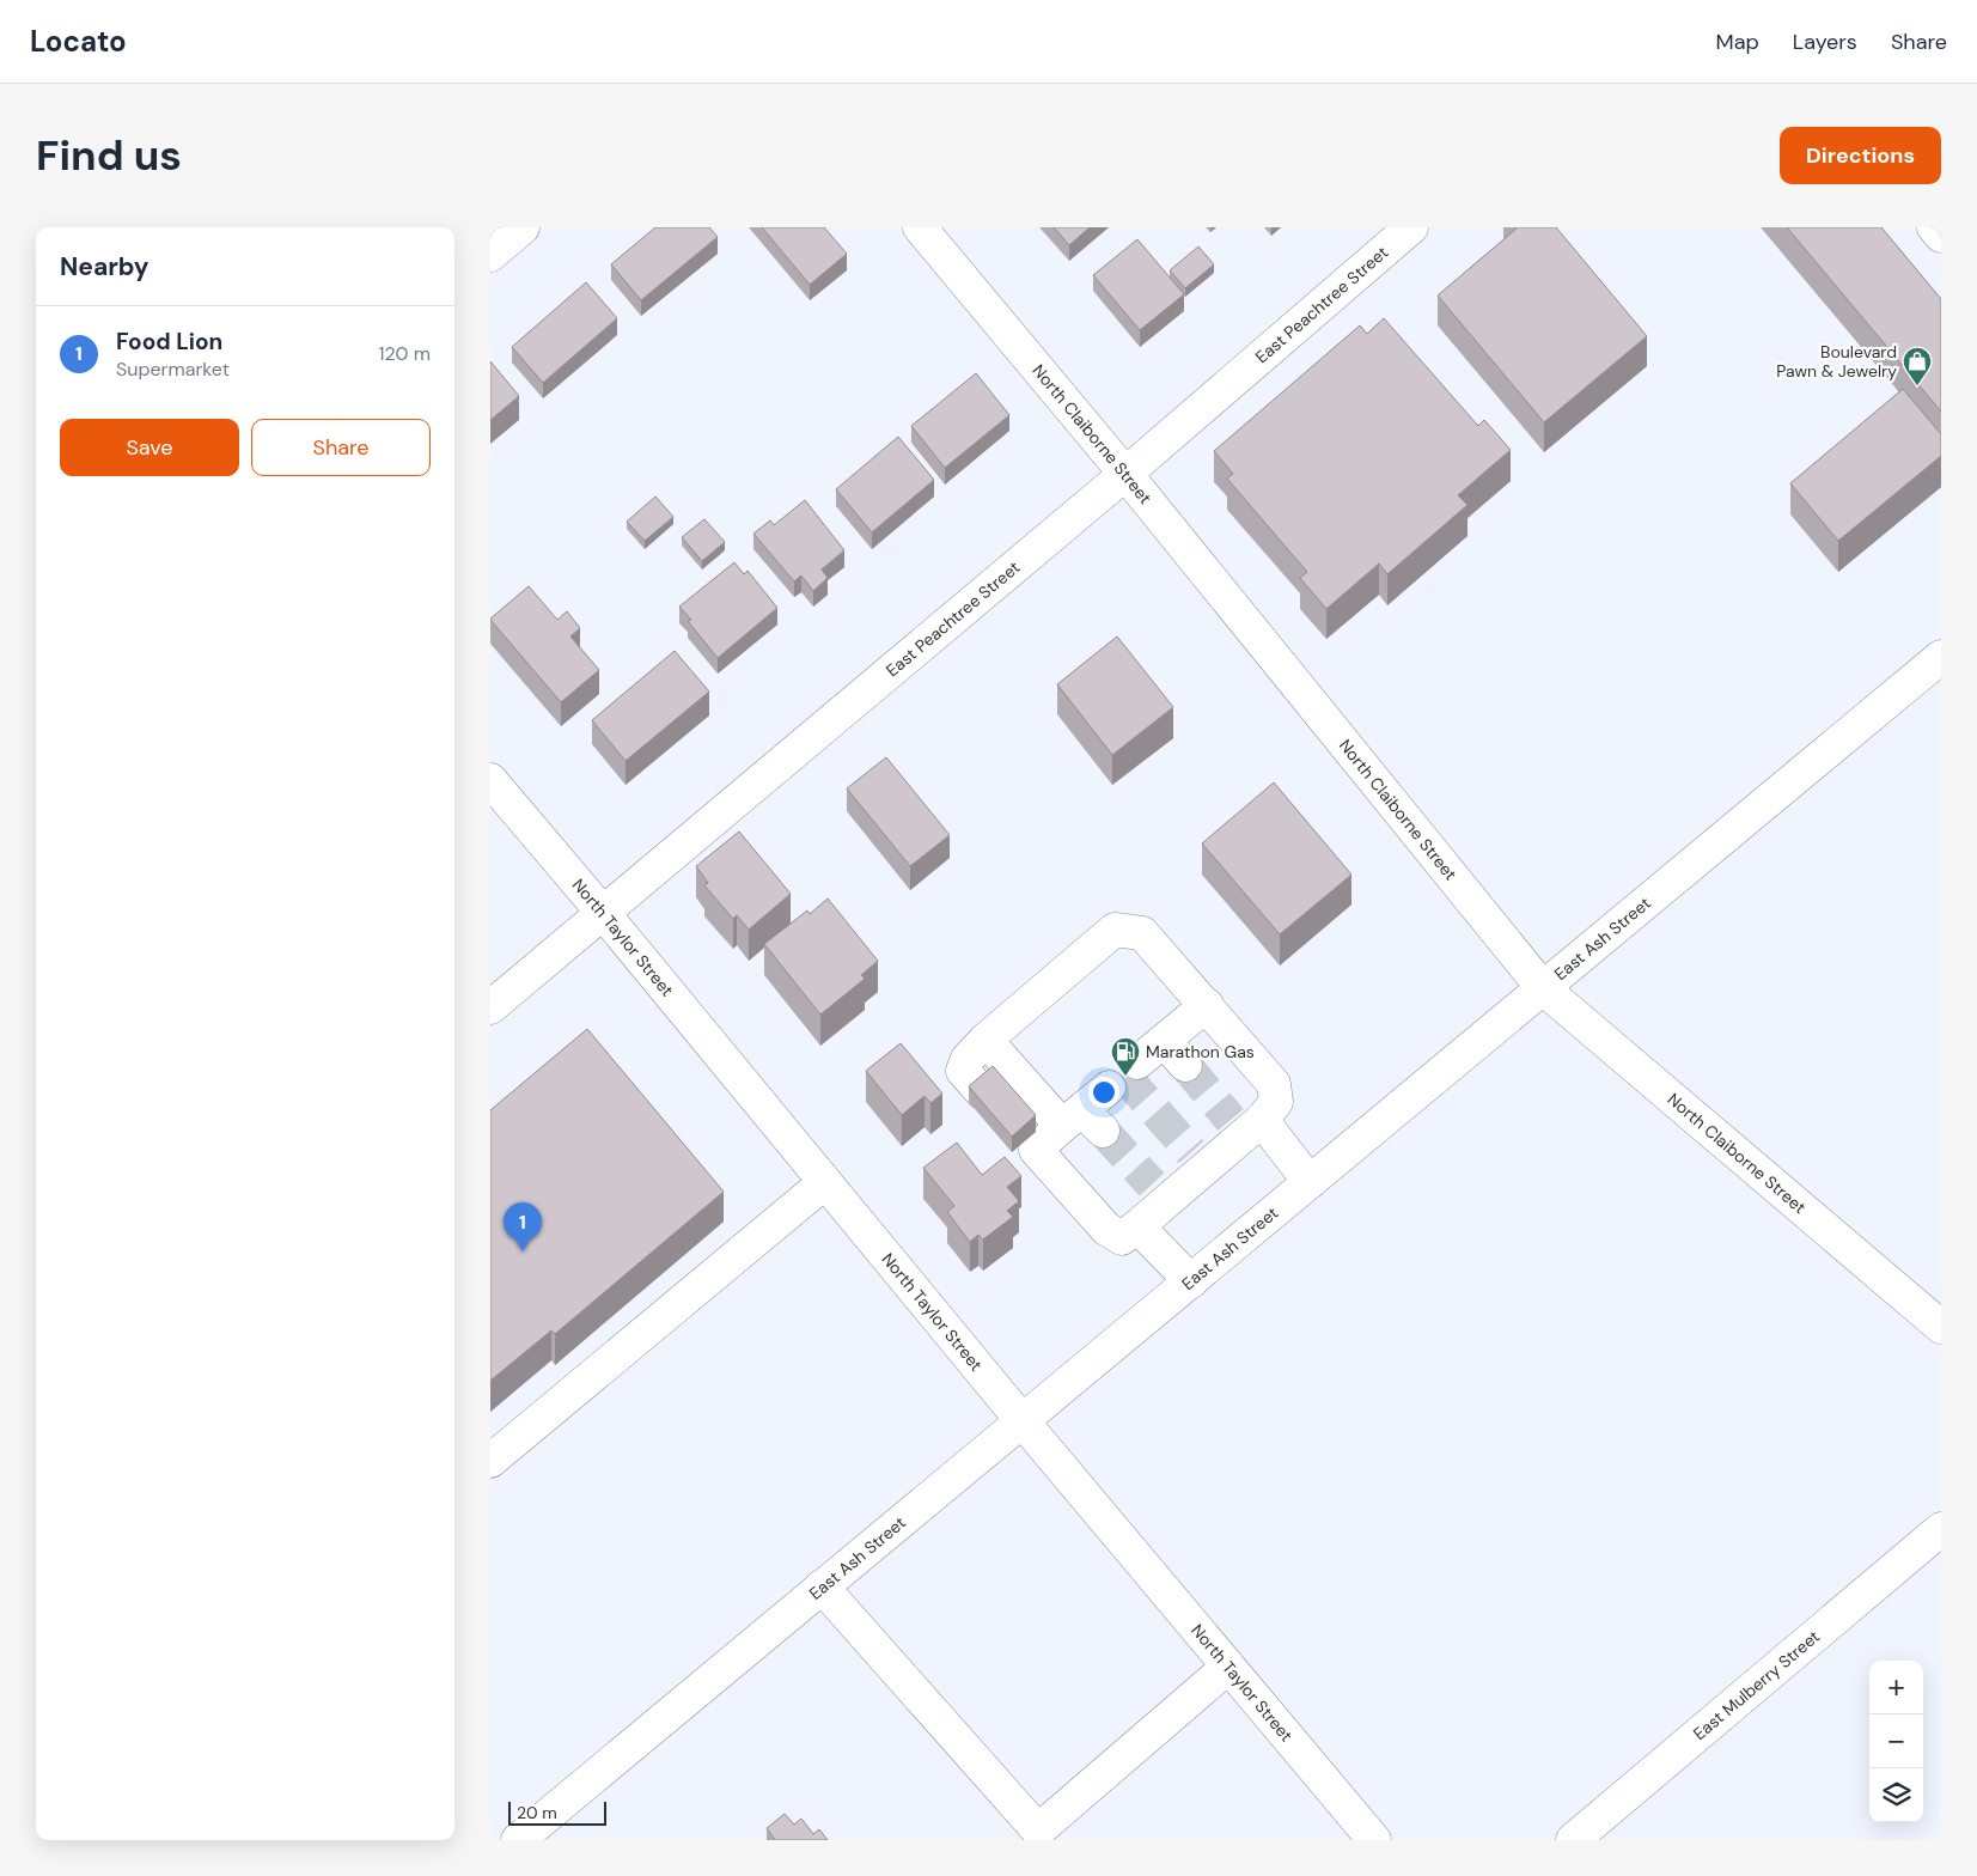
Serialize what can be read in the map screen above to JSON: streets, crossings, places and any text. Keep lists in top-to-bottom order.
{
  "streets": {
    "street": [
      "East Peachtree Street",
      "North Claiborne Street",
      "North Taylor Street",
      "East Ash Street",
      "East Mulberry Street"
    ]
  },
  "crossings": [
    ["East Peachtree Street", "North Claiborne Street"],
    ["East Peachtree Street", "North Taylor Street"],
    ["North Claiborne Street", "East Ash Street"],
    ["North Taylor Street", "East Ash Street"]
  ],
  "places": {
    "shop": ["Boulevard Pawn & Jewelry"],
    "fuel station": ["Marathon Gas"]
  },
  "scale_bar": "20 m",
  "page": {
    "header": "Locato",
    "nav": ["Map", "Layers", "Share"],
    "buttons": [
      "Directions",
      ["Save", "Share"]
    ],
    "title": "Find us",
    "heading": "Nearby",
    "list": [
      {
        "mark": "1",
        "name": "Food Lion",
        "note": "Supermarket",
        "value": "120 m"
      }
    ],
    "pins": "1",
    "map_buttons": ["+", "−"],
    "scale": "20 m"
  }
}
